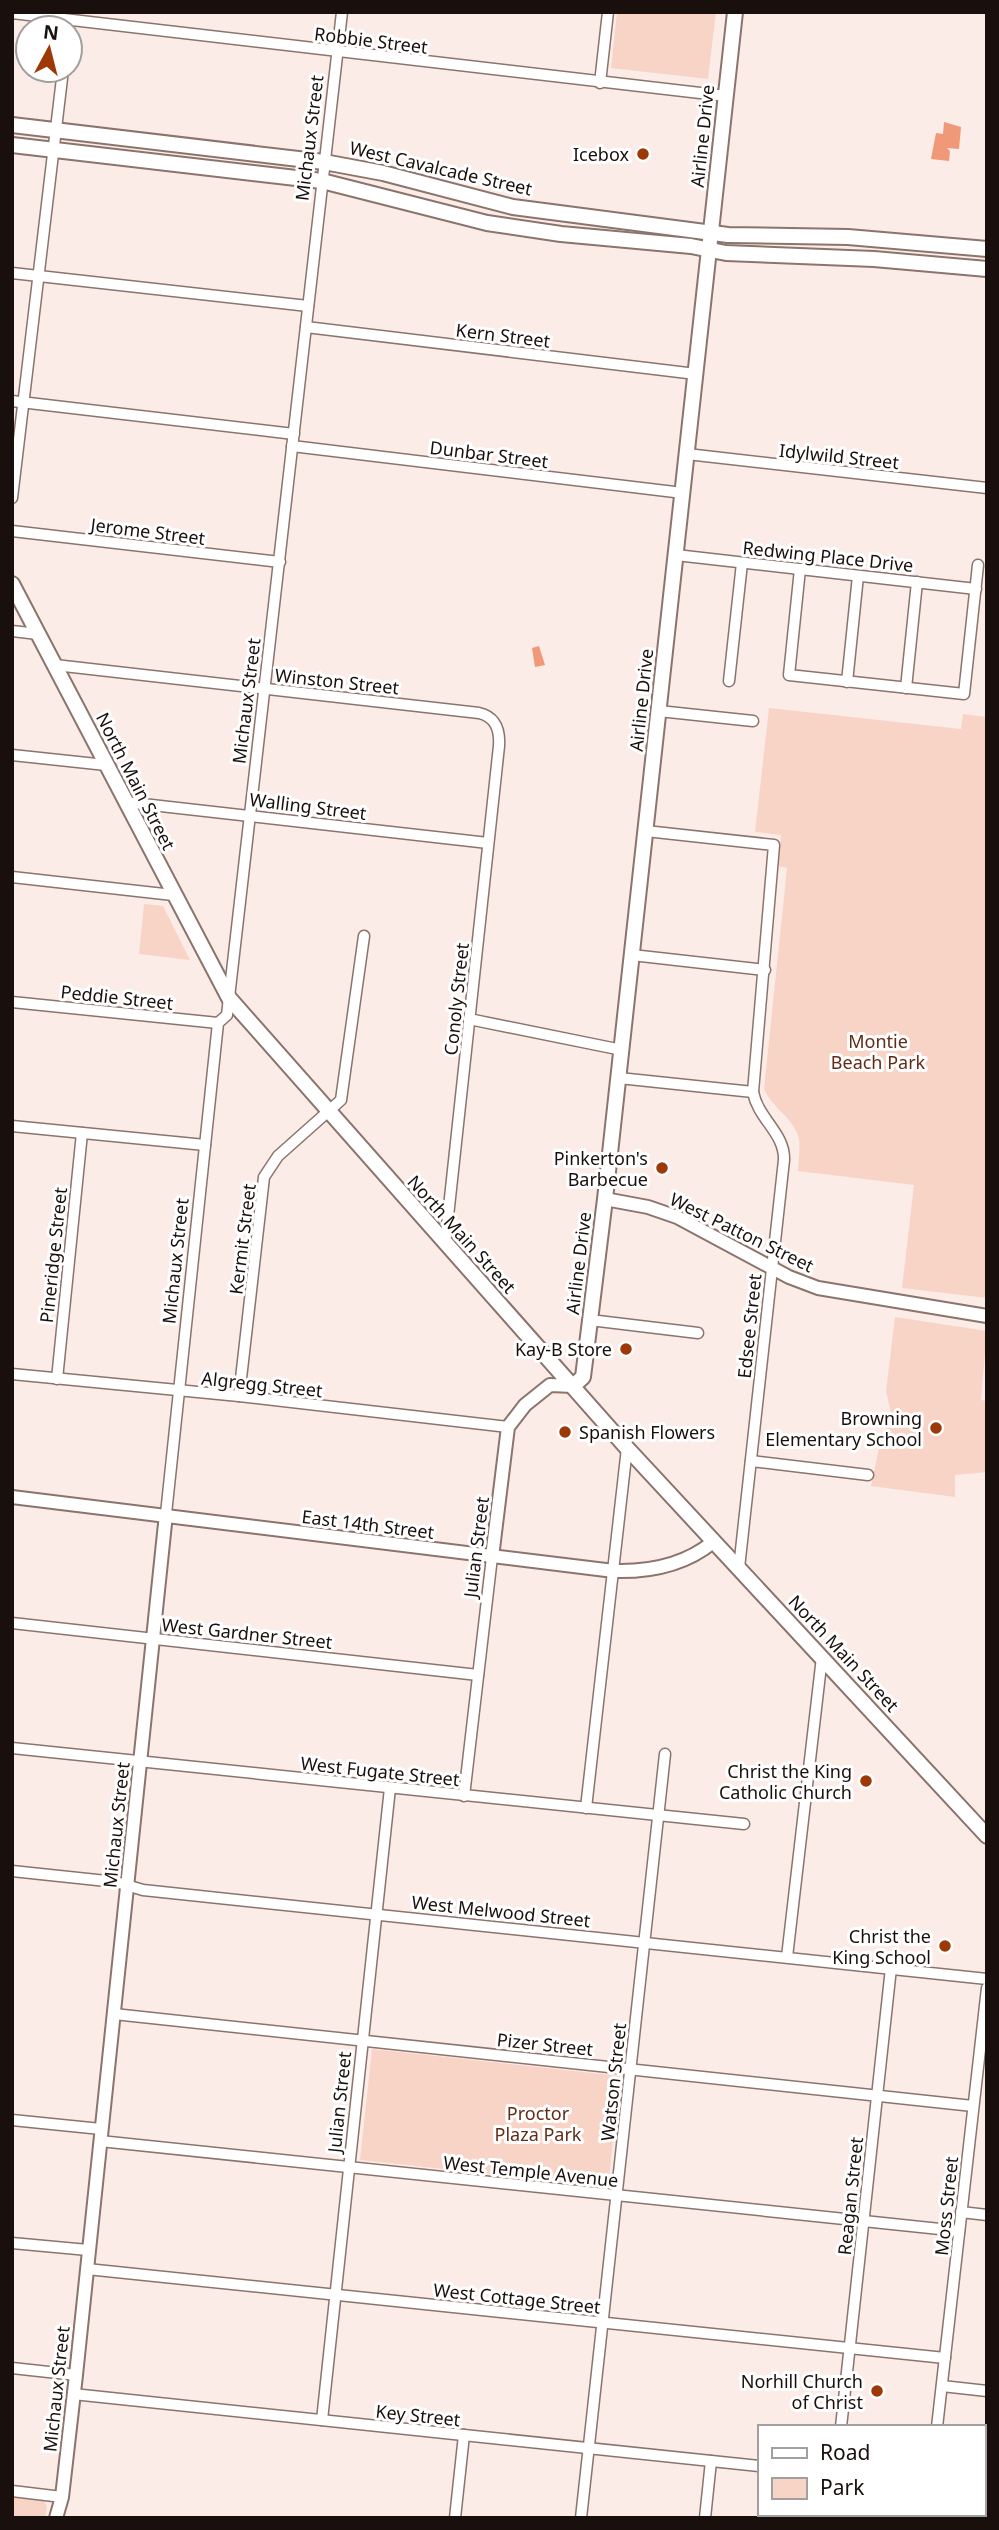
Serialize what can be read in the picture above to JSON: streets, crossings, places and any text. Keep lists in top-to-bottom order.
{
  "streets": {
    "main road": ["Airline Drive", "West Cavalcade Street", "North Main Street"],
    "street": [
      "Robbie Street",
      "Michaux Street",
      "Kern Street",
      "Dunbar Street",
      "Idylwild Street",
      "Jerome Street",
      "Redwing Place Drive",
      "Winston Street",
      "Walling Street",
      "Peddie Street",
      "Conoly Street",
      "West Patton Street",
      "Kermit Street",
      "Pineridge Street",
      "Edsee Street",
      "Algregg Street",
      "East 14th Street",
      "Julian Street",
      "West Gardner Street",
      "West Fugate Street",
      "West Melwood Street",
      "Pizer Street",
      "Watson Street",
      "West Temple Avenue",
      "Reagan Street",
      "Moss Street",
      "West Cottage Street",
      "Key Street"
    ]
  },
  "crossings": [
    ["Robbie Street", "Airline Drive"],
    ["Robbie Street", "Michaux Street"],
    ["Airline Drive", "West Cavalcade Street"],
    ["Airline Drive", "Kern Street"],
    ["Airline Drive", "Dunbar Street"],
    ["Airline Drive", "Idylwild Street"],
    ["Airline Drive", "Redwing Place Drive"],
    ["Airline Drive", "North Main Street"],
    ["Airline Drive", "West Patton Street"],
    ["Michaux Street", "West Cavalcade Street"],
    ["Michaux Street", "Kern Street"],
    ["Michaux Street", "Dunbar Street"],
    ["Michaux Street", "Jerome Street"],
    ["Michaux Street", "Winston Street"],
    ["Michaux Street", "North Main Street"],
    ["Michaux Street", "Walling Street"],
    ["Michaux Street", "Peddie Street"],
    ["Michaux Street", "Algregg Street"],
    ["Michaux Street", "East 14th Street"],
    ["Michaux Street", "West Gardner Street"],
    ["Michaux Street", "West Fugate Street"],
    ["Michaux Street", "West Melwood Street"],
    ["Michaux Street", "Pizer Street"],
    ["Michaux Street", "West Temple Avenue"],
    ["Michaux Street", "West Cottage Street"],
    ["Michaux Street", "Key Street"],
    ["Winston Street", "North Main Street"],
    ["Winston Street", "Conoly Street"],
    ["North Main Street", "Walling Street"],
    ["North Main Street", "Conoly Street"],
    ["North Main Street", "Kermit Street"],
    ["North Main Street", "Edsee Street"],
    ["North Main Street", "East 14th Street"],
    ["Walling Street", "Conoly Street"],
    ["West Patton Street", "Edsee Street"],
    ["Kermit Street", "Algregg Street"],
    ["Pineridge Street", "Algregg Street"],
    ["Algregg Street", "Julian Street"],
    ["East 14th Street", "Julian Street"],
    ["Julian Street", "West Gardner Street"],
    ["Julian Street", "West Fugate Street"],
    ["Julian Street", "West Melwood Street"],
    ["Julian Street", "Pizer Street"],
    ["Julian Street", "West Temple Avenue"],
    ["Julian Street", "West Cottage Street"],
    ["Julian Street", "Key Street"],
    ["West Fugate Street", "Watson Street"],
    ["West Melwood Street", "Watson Street"],
    ["West Melwood Street", "Reagan Street"],
    ["Pizer Street", "Watson Street"],
    ["Pizer Street", "Reagan Street"],
    ["Pizer Street", "Moss Street"],
    ["Watson Street", "West Temple Avenue"],
    ["Watson Street", "West Cottage Street"],
    ["Watson Street", "Key Street"],
    ["West Temple Avenue", "Reagan Street"],
    ["West Temple Avenue", "Moss Street"],
    ["Reagan Street", "West Cottage Street"],
    ["Moss Street", "West Cottage Street"]
  ],
  "parks": ["Montie Beach Park", "Proctor Plaza Park"],
  "places": [
    "Icebox",
    "Pinkerton's Barbecue",
    "Kay-B Store",
    "Browning Elementary School",
    "Spanish Flowers",
    "Christ the King Catholic Church",
    "Christ the King School",
    "Norhill Church of Christ"
  ],
  "legend": ["Road", "Park"],
  "north": "top"
}
